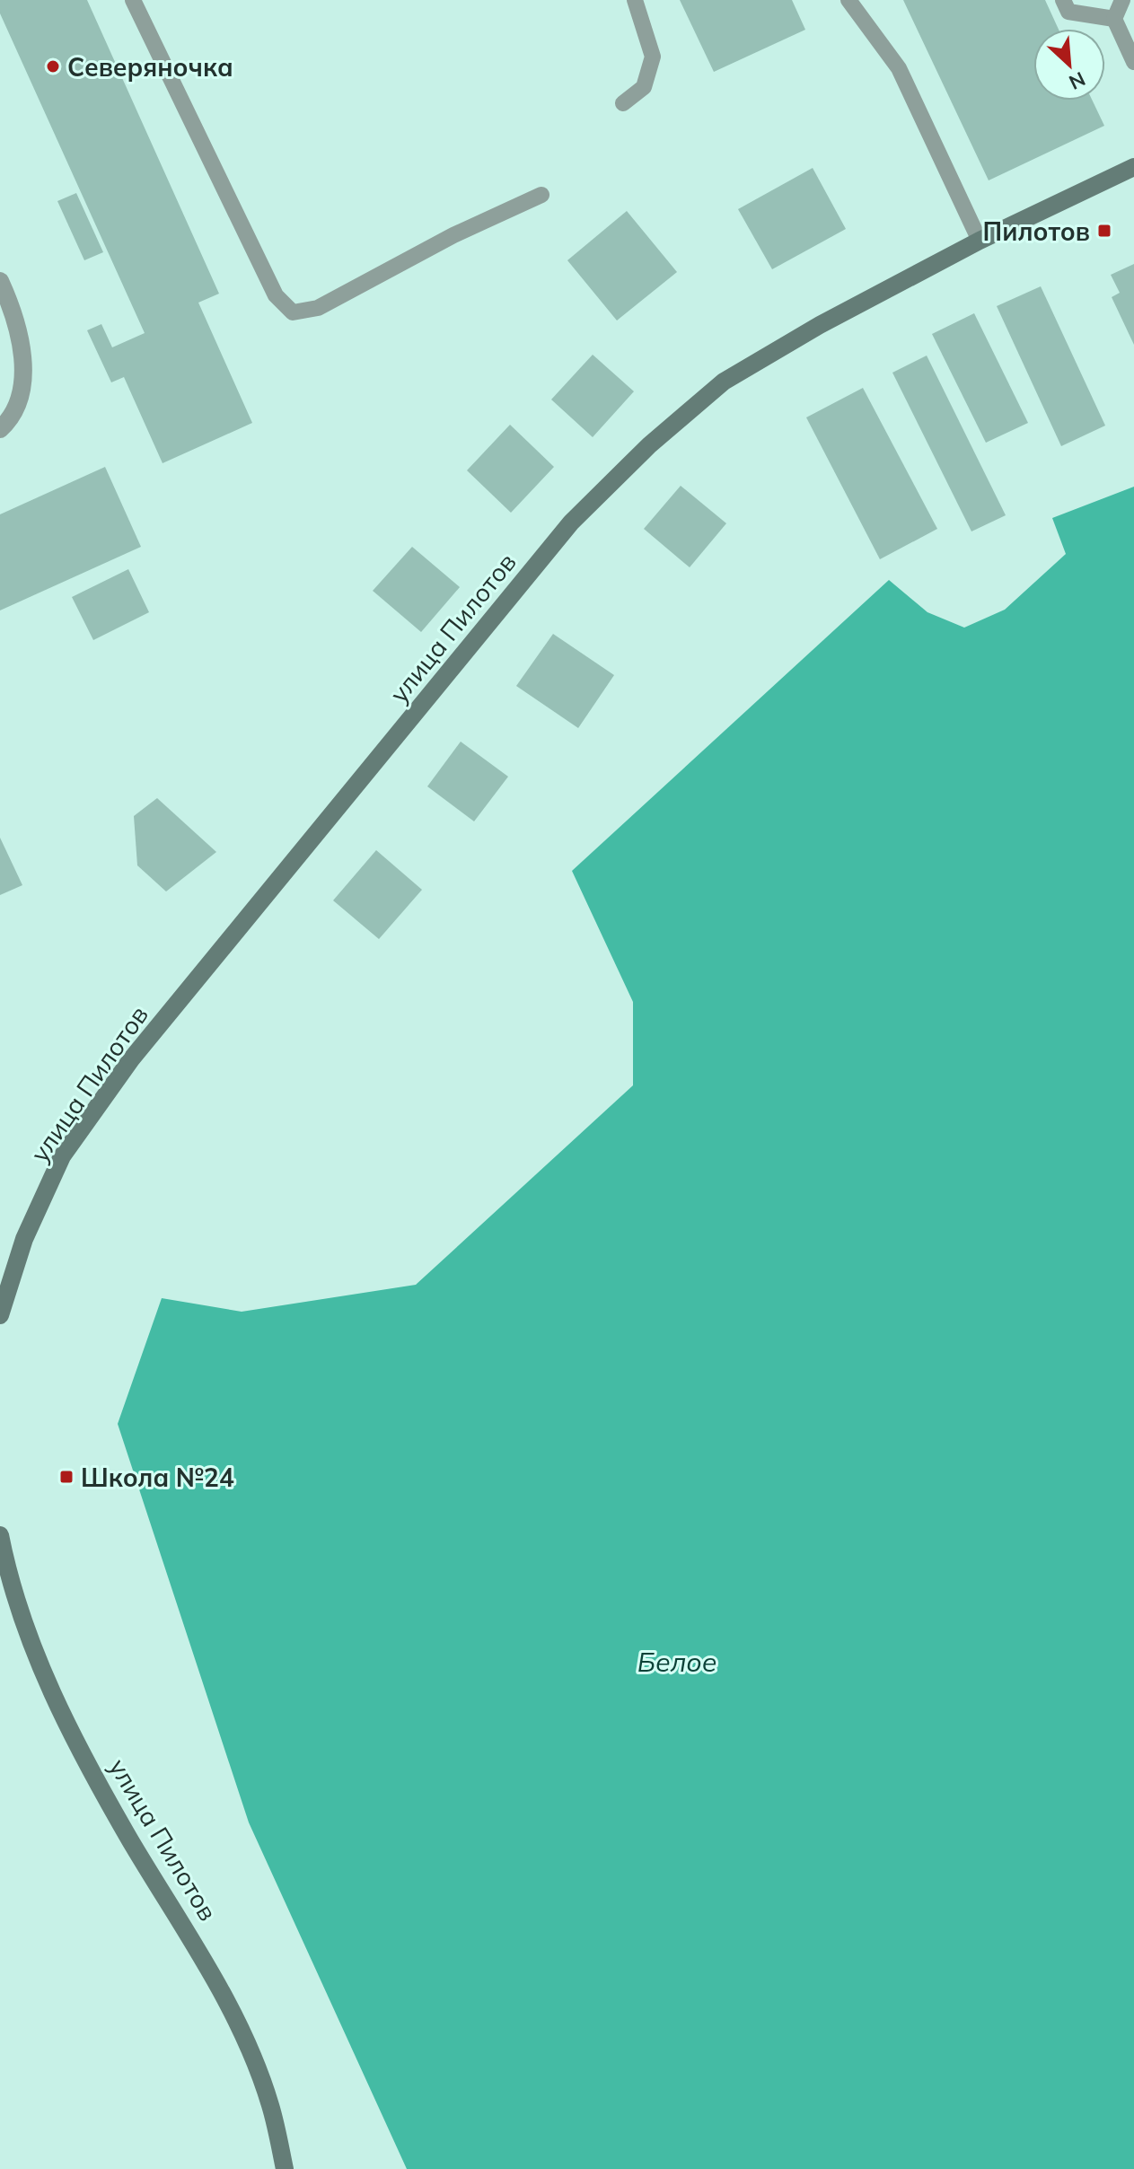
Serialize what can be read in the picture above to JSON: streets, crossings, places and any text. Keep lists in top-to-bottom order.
{
  "streets": {
    "street": ["улица Пилотов"]
  },
  "water": ["Белое"],
  "places": {
    "other": ["Северяночка"],
    "transit": ["Пилотов", "Школа №24"]
  },
  "north": "bottom right"
}
